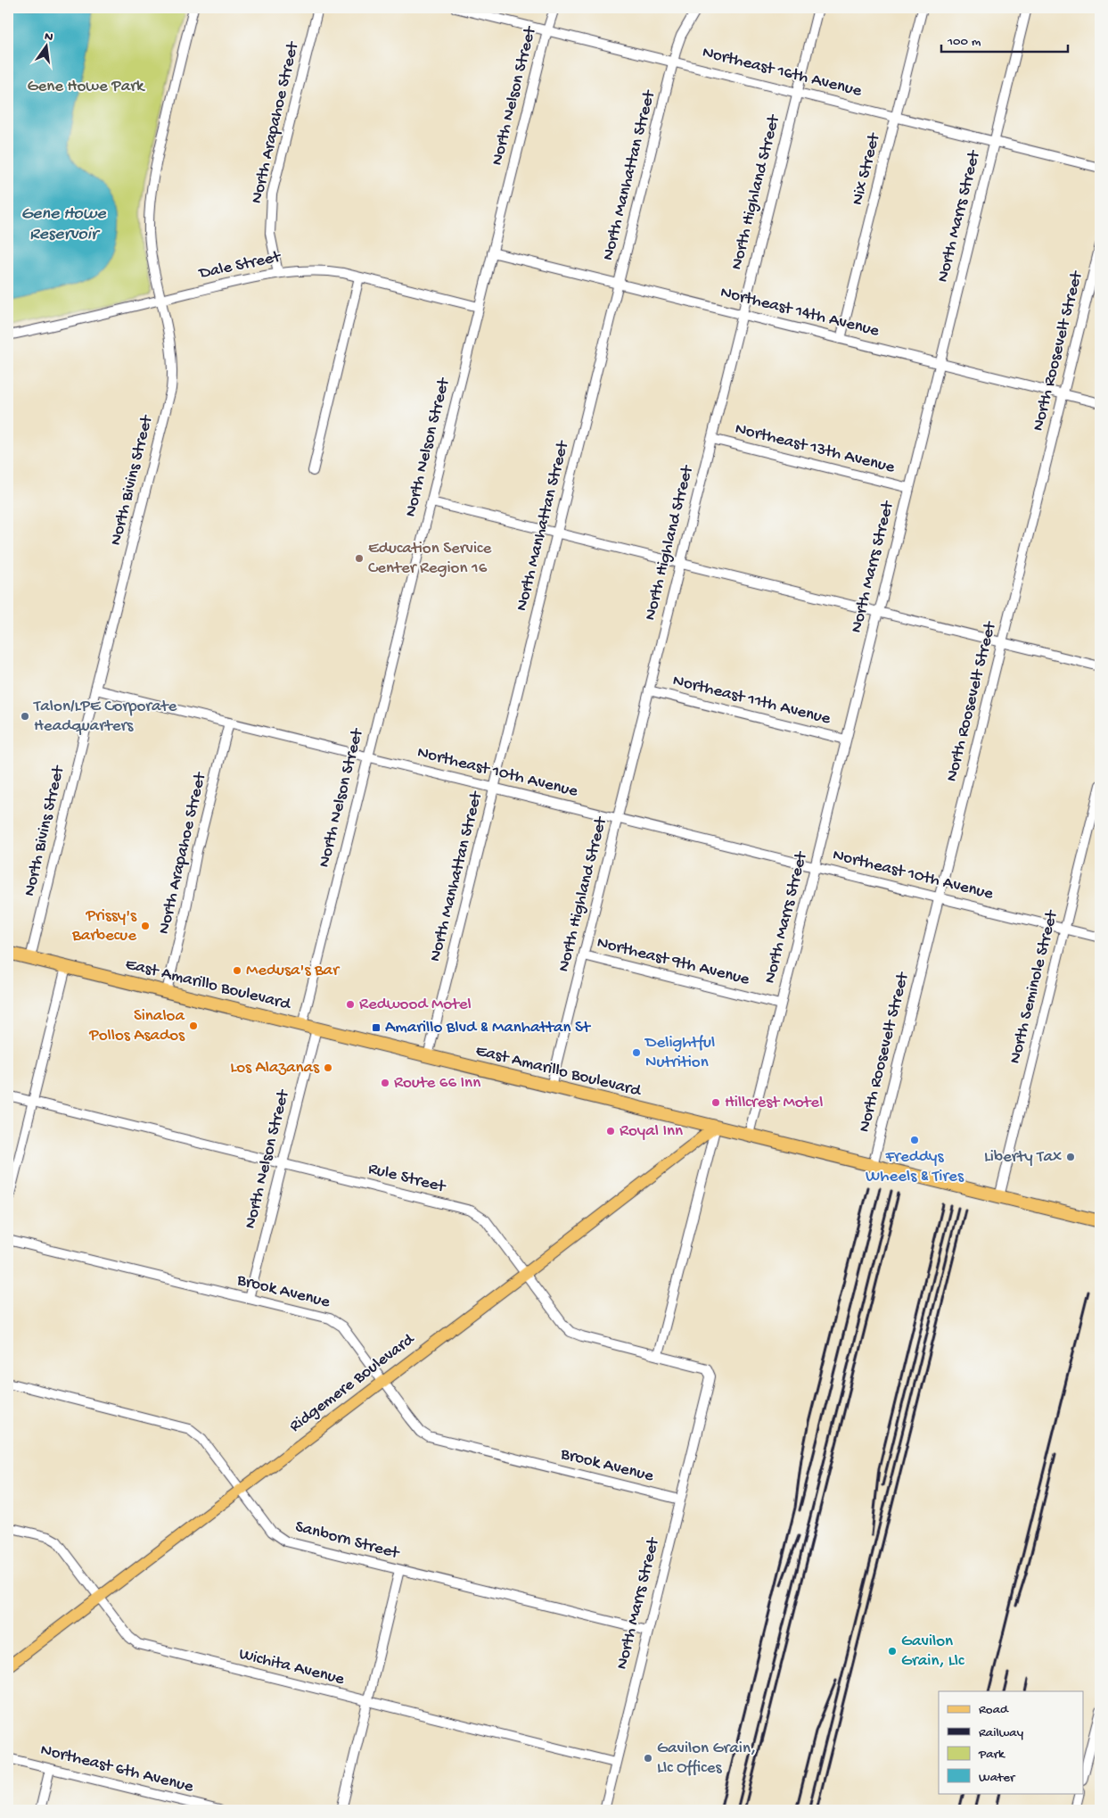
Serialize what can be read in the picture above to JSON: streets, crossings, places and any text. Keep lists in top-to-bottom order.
{
  "streets": {
    "highway": ["East Amarillo Boulevard"],
    "main road": ["Ridgemere Boulevard"],
    "street": [
      "Northeast 16th Avenue",
      "North Nelson Street",
      "North Arapahoe Street",
      "Nix Street",
      "North Manhattan Street",
      "North Highland Street",
      "North Marrs Street",
      "Dale Street",
      "Northeast 14th Avenue",
      "North Roosevelt Street",
      "Northeast 13th Avenue",
      "North Bivins Street",
      "Northeast 11th Avenue",
      "Northeast 10th Avenue",
      "Northeast 9th Avenue",
      "North Seminole Street",
      "Rule Street",
      "Brook Avenue",
      "Sanborn Street",
      "Wichita Avenue",
      "Northeast 6th Avenue"
    ]
  },
  "crossings": [
    ["Northeast 16th Avenue", "North Nelson Street"],
    ["Northeast 16th Avenue", "Nix Street"],
    ["Northeast 16th Avenue", "North Manhattan Street"],
    ["Northeast 16th Avenue", "North Highland Street"],
    ["Northeast 16th Avenue", "North Marrs Street"],
    ["North Nelson Street", "Dale Street"],
    ["North Nelson Street", "Northeast 14th Avenue"],
    ["North Nelson Street", "Northeast 10th Avenue"],
    ["North Nelson Street", "East Amarillo Boulevard"],
    ["North Nelson Street", "Rule Street"],
    ["North Nelson Street", "Brook Avenue"],
    ["North Arapahoe Street", "Dale Street"],
    ["North Arapahoe Street", "Northeast 10th Avenue"],
    ["North Arapahoe Street", "East Amarillo Boulevard"],
    ["Nix Street", "Northeast 14th Avenue"],
    ["North Manhattan Street", "Northeast 14th Avenue"],
    ["North Manhattan Street", "Northeast 10th Avenue"],
    ["North Manhattan Street", "East Amarillo Boulevard"],
    ["North Highland Street", "Northeast 14th Avenue"],
    ["North Highland Street", "Northeast 13th Avenue"],
    ["North Highland Street", "Northeast 11th Avenue"],
    ["North Highland Street", "Northeast 10th Avenue"],
    ["North Highland Street", "Northeast 9th Avenue"],
    ["North Highland Street", "East Amarillo Boulevard"],
    ["North Marrs Street", "Northeast 14th Avenue"],
    ["North Marrs Street", "Northeast 13th Avenue"],
    ["North Marrs Street", "Northeast 11th Avenue"],
    ["North Marrs Street", "Northeast 10th Avenue"],
    ["North Marrs Street", "Northeast 9th Avenue"],
    ["North Marrs Street", "East Amarillo Boulevard"],
    ["North Marrs Street", "Rule Street"],
    ["North Marrs Street", "Brook Avenue"],
    ["North Marrs Street", "Sanborn Street"],
    ["North Marrs Street", "Wichita Avenue"],
    ["Dale Street", "North Bivins Street"],
    ["Northeast 14th Avenue", "North Roosevelt Street"],
    ["North Roosevelt Street", "Northeast 10th Avenue"],
    ["North Roosevelt Street", "East Amarillo Boulevard"],
    ["North Bivins Street", "Northeast 10th Avenue"],
    ["North Bivins Street", "East Amarillo Boulevard"],
    ["Northeast 10th Avenue", "North Seminole Street"],
    ["East Amarillo Boulevard", "North Seminole Street"],
    ["East Amarillo Boulevard", "Ridgemere Boulevard"],
    ["Rule Street", "Ridgemere Boulevard"],
    ["Brook Avenue", "Ridgemere Boulevard"],
    ["Ridgemere Boulevard", "Sanborn Street"],
    ["Ridgemere Boulevard", "Wichita Avenue"]
  ],
  "water": ["Gene Howe Reservoir"],
  "parks": ["Gene Howe Park"],
  "places": {
    "other": [
      "Education Service Center Region 16",
      "Talon/LPE Corporate Headquarters",
      "Prissy's Barbecue",
      "Medusa's Bar",
      "Redwood Motel",
      "Sinaloa Pollos Asados",
      "Delightful Nutrition",
      "Los Alazanas",
      "Route 66 Inn",
      "Hillcrest Motel",
      "Royal Inn",
      "Freddys Wheels & Tires",
      "Liberty Tax",
      "Gavilon Grain, Llc",
      "Gavilon Grain, Llc Offices"
    ],
    "transit": ["Amarillo Blvd & Manhattan St"]
  },
  "legend": [
    "Road",
    "Railway",
    "Park",
    "Water"
  ],
  "scale_bar": "100 m",
  "north": "top"
}
